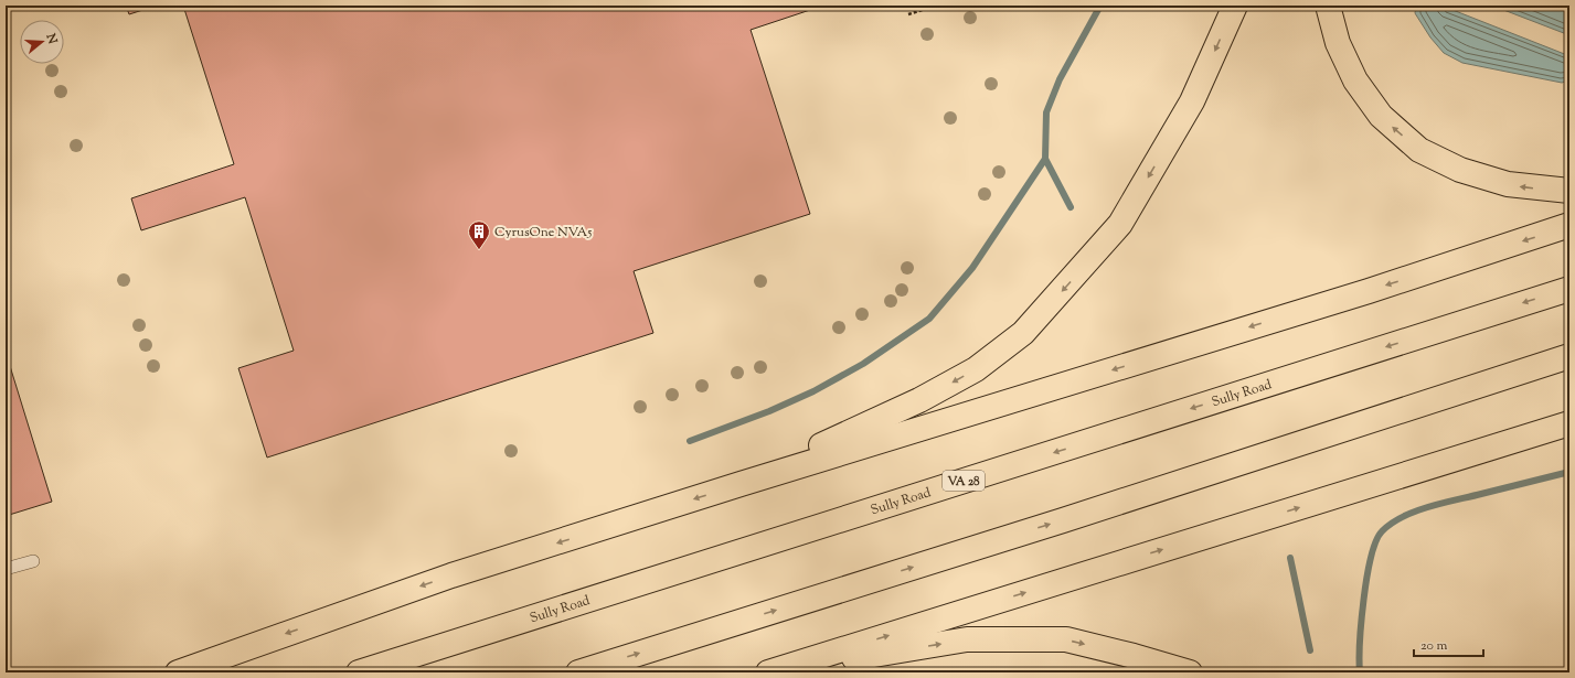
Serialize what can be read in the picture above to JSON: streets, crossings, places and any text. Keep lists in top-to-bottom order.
{
  "streets": {
    "highway": ["Sully Road", "VA 28"]
  },
  "places": {
    "building": ["CyrusOne NVA5"]
  },
  "scale_bar": "20 m",
  "north": "right"
}
